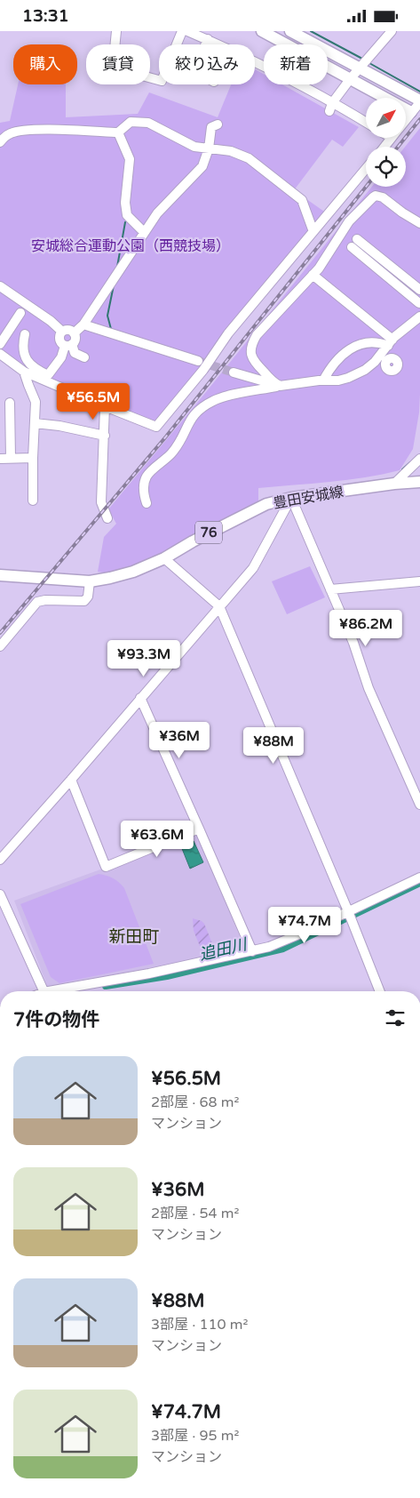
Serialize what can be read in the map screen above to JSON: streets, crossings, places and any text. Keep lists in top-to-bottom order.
{
  "streets": {
    "main road": ["豊田安城線", "76"]
  },
  "districts": ["新田町"],
  "water": ["追田川"],
  "parks": ["安城総合運動公園（西競技場）"],
  "north": "top right",
  "page": {
    "status": "13:31",
    "chip": [
      "購入",
      "賃貸",
      "絞り込み",
      "新着"
    ],
    "price": [
      "¥56.5M",
      "¥86.2M",
      "¥93.3M",
      "¥36M",
      "¥88M",
      "¥63.6M",
      "¥74.7M"
    ],
    "heading": "7件の物件",
    "list": [
      {
        "name": "¥56.5M",
        "note": "2部屋 · 68 m² · マンション"
      },
      {
        "name": "¥36M",
        "note": "2部屋 · 54 m² · マンション"
      },
      {
        "name": "¥88M",
        "note": "3部屋 · 110 m² · マンション"
      },
      {
        "name": "¥74.7M",
        "note": "3部屋 · 95 m² · マンション"
      }
    ]
  }
}
